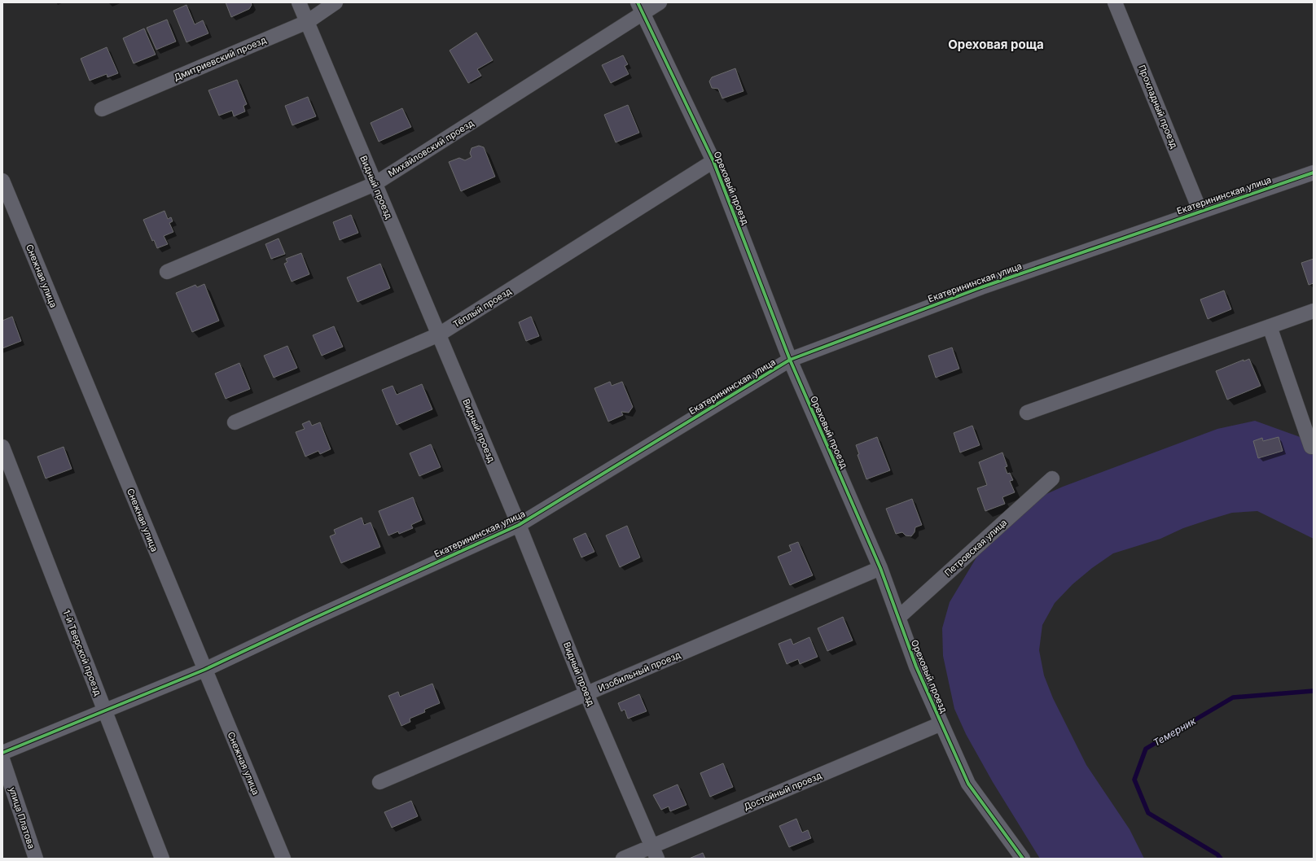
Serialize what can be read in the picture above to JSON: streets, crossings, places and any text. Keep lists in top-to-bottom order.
{
  "streets": {
    "street": [
      "Дмитриевский проезд",
      "Прохладный проезд",
      "Михайловский проезд",
      "Видный проезд",
      "Ореховый проезд",
      "Екатерининская улица",
      "Снежная улица",
      "Тёплый проезд",
      "Петровская улица",
      "1-й Тверской проезд",
      "Изобильный проезд",
      "Достойный проезд",
      "улица Платова"
    ]
  },
  "crossings": [
    ["Дмитриевский проезд", "Видный проезд"],
    ["Прохладный проезд", "Екатерининская улица"],
    ["Михайловский проезд", "Видный проезд"],
    ["Михайловский проезд", "Ореховый проезд"],
    ["Видный проезд", "Екатерининская улица"],
    ["Видный проезд", "Тёплый проезд"],
    ["Видный проезд", "Изобильный проезд"],
    ["Видный проезд", "Достойный проезд"],
    ["Ореховый проезд", "Екатерининская улица"],
    ["Ореховый проезд", "Тёплый проезд"],
    ["Ореховый проезд", "Петровская улица"],
    ["Ореховый проезд", "Изобильный проезд"],
    ["Ореховый проезд", "Достойный проезд"],
    ["Екатерининская улица", "Снежная улица"],
    ["Екатерининская улица", "1-й Тверской проезд"]
  ],
  "districts": ["Ореховая роща"],
  "water": ["Темерник"]
}
